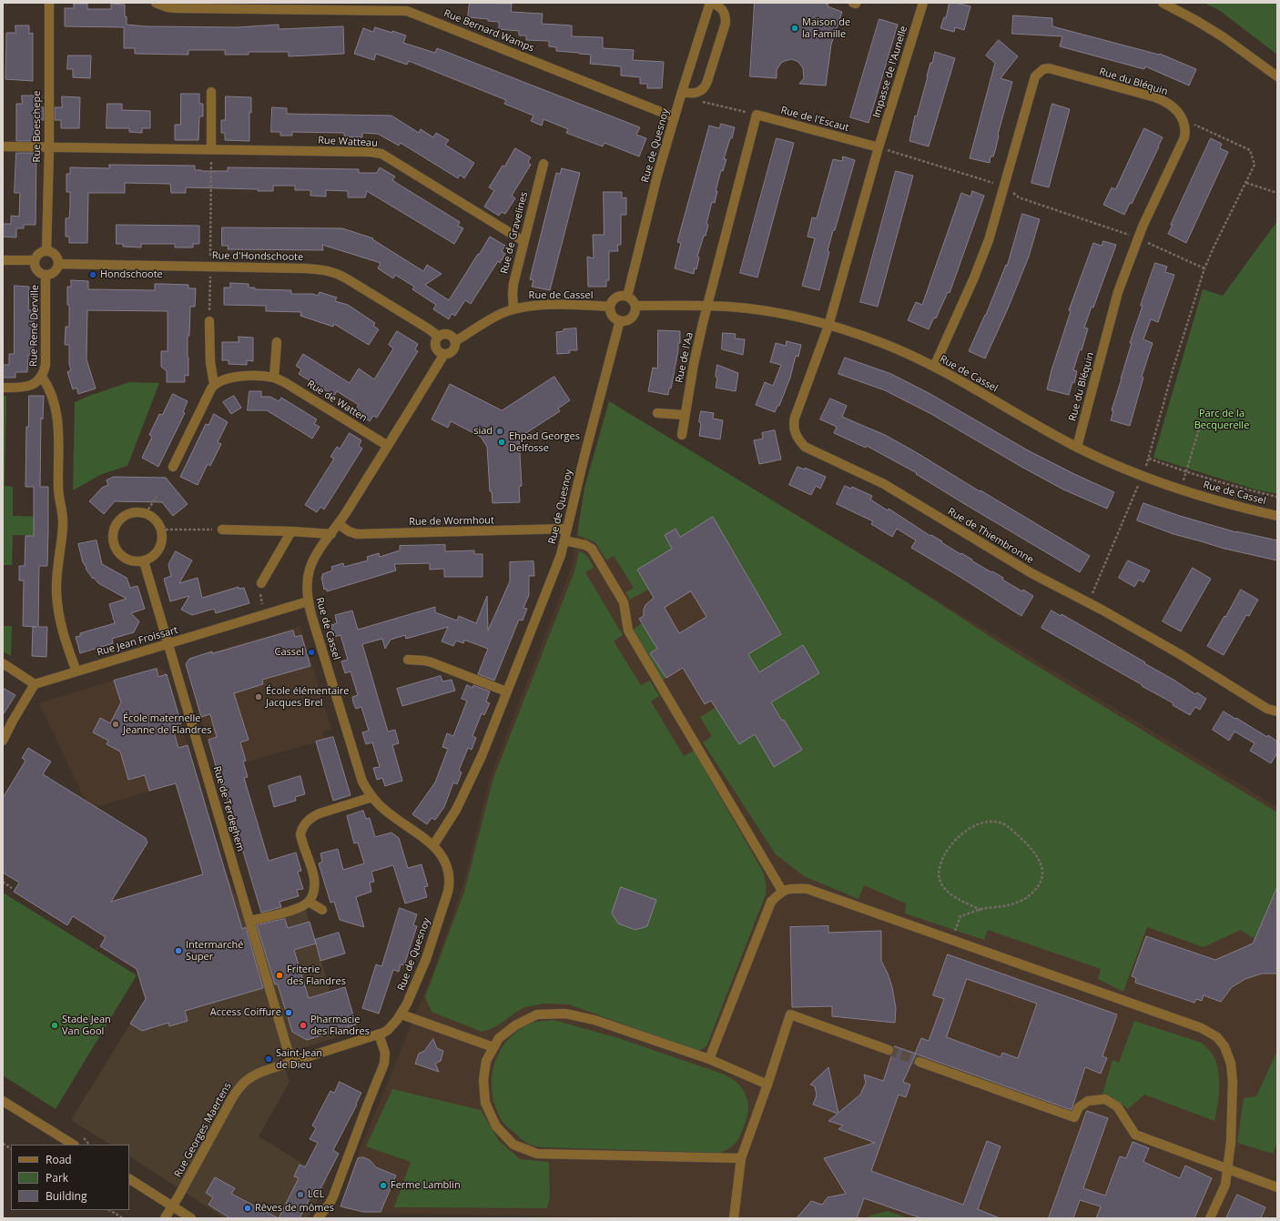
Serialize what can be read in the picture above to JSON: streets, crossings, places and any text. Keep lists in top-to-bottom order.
{
  "streets": {
    "street": [
      "Rue Bernard Wamps",
      "Impasse de l'Aunelle",
      "Rue du Bléquin",
      "Rue de l'Escaut",
      "Rue Boeschepe",
      "Rue Watteau",
      "Rue de Quesnoy",
      "Rue de Gravelines",
      "Rue d'Hondschoote",
      "Rue de Cassel",
      "Rue René Derville",
      "Rue de l'Aa",
      "Rue de Watten",
      "Rue de Wormhout",
      "Rue de Thiembronne",
      "Rue Jean Froissart",
      "Rue de Terdeghem",
      "Rue Georges Maertens"
    ]
  },
  "crossings": [
    ["Rue Bernard Wamps", "Rue de Quesnoy"],
    ["Impasse de l'Aunelle", "Rue de l'Escaut"],
    ["Rue du Bléquin", "Rue de Cassel"],
    ["Rue Boeschepe", "Rue Watteau"],
    ["Rue Boeschepe", "Rue d'Hondschoote"],
    ["Rue Boeschepe", "Rue René Derville"],
    ["Rue Watteau", "Rue de Gravelines"],
    ["Rue de Quesnoy", "Rue de Cassel"],
    ["Rue de Quesnoy", "Rue de Wormhout"],
    ["Rue de Quesnoy", "Rue Georges Maertens"],
    ["Rue de Gravelines", "Rue de Cassel"],
    ["Rue d'Hondschoote", "Rue de Cassel"],
    ["Rue d'Hondschoote", "Rue René Derville"],
    ["Rue de Cassel", "Rue de l'Aa"],
    ["Rue de Cassel", "Rue de Watten"],
    ["Rue de Cassel", "Rue de Wormhout"],
    ["Rue de Cassel", "Rue de Thiembronne"],
    ["Rue de Cassel", "Rue Jean Froissart"],
    ["Rue Jean Froissart", "Rue de Terdeghem"],
    ["Rue de Terdeghem", "Rue Georges Maertens"]
  ],
  "parks": ["Parc de la Becquerelle"],
  "places": [
    "Maison de la Famille",
    "Hondschoote",
    "siad",
    "Ehpad Georges Delfosse",
    "Cassel",
    "École élémentaire Jacques Brel",
    "École maternelle Jeanne de Flandres",
    "Intermarché Super",
    "Friterie des Flandres",
    "Access Coiffure",
    "Stade Jean Van Gool",
    "Pharmacie des Flandres",
    "Saint-Jean de Dieu",
    "Ferme Lamblin",
    "LCL",
    "Rêves de mômes"
  ],
  "legend": ["Road", "Park", "Building"]
}
